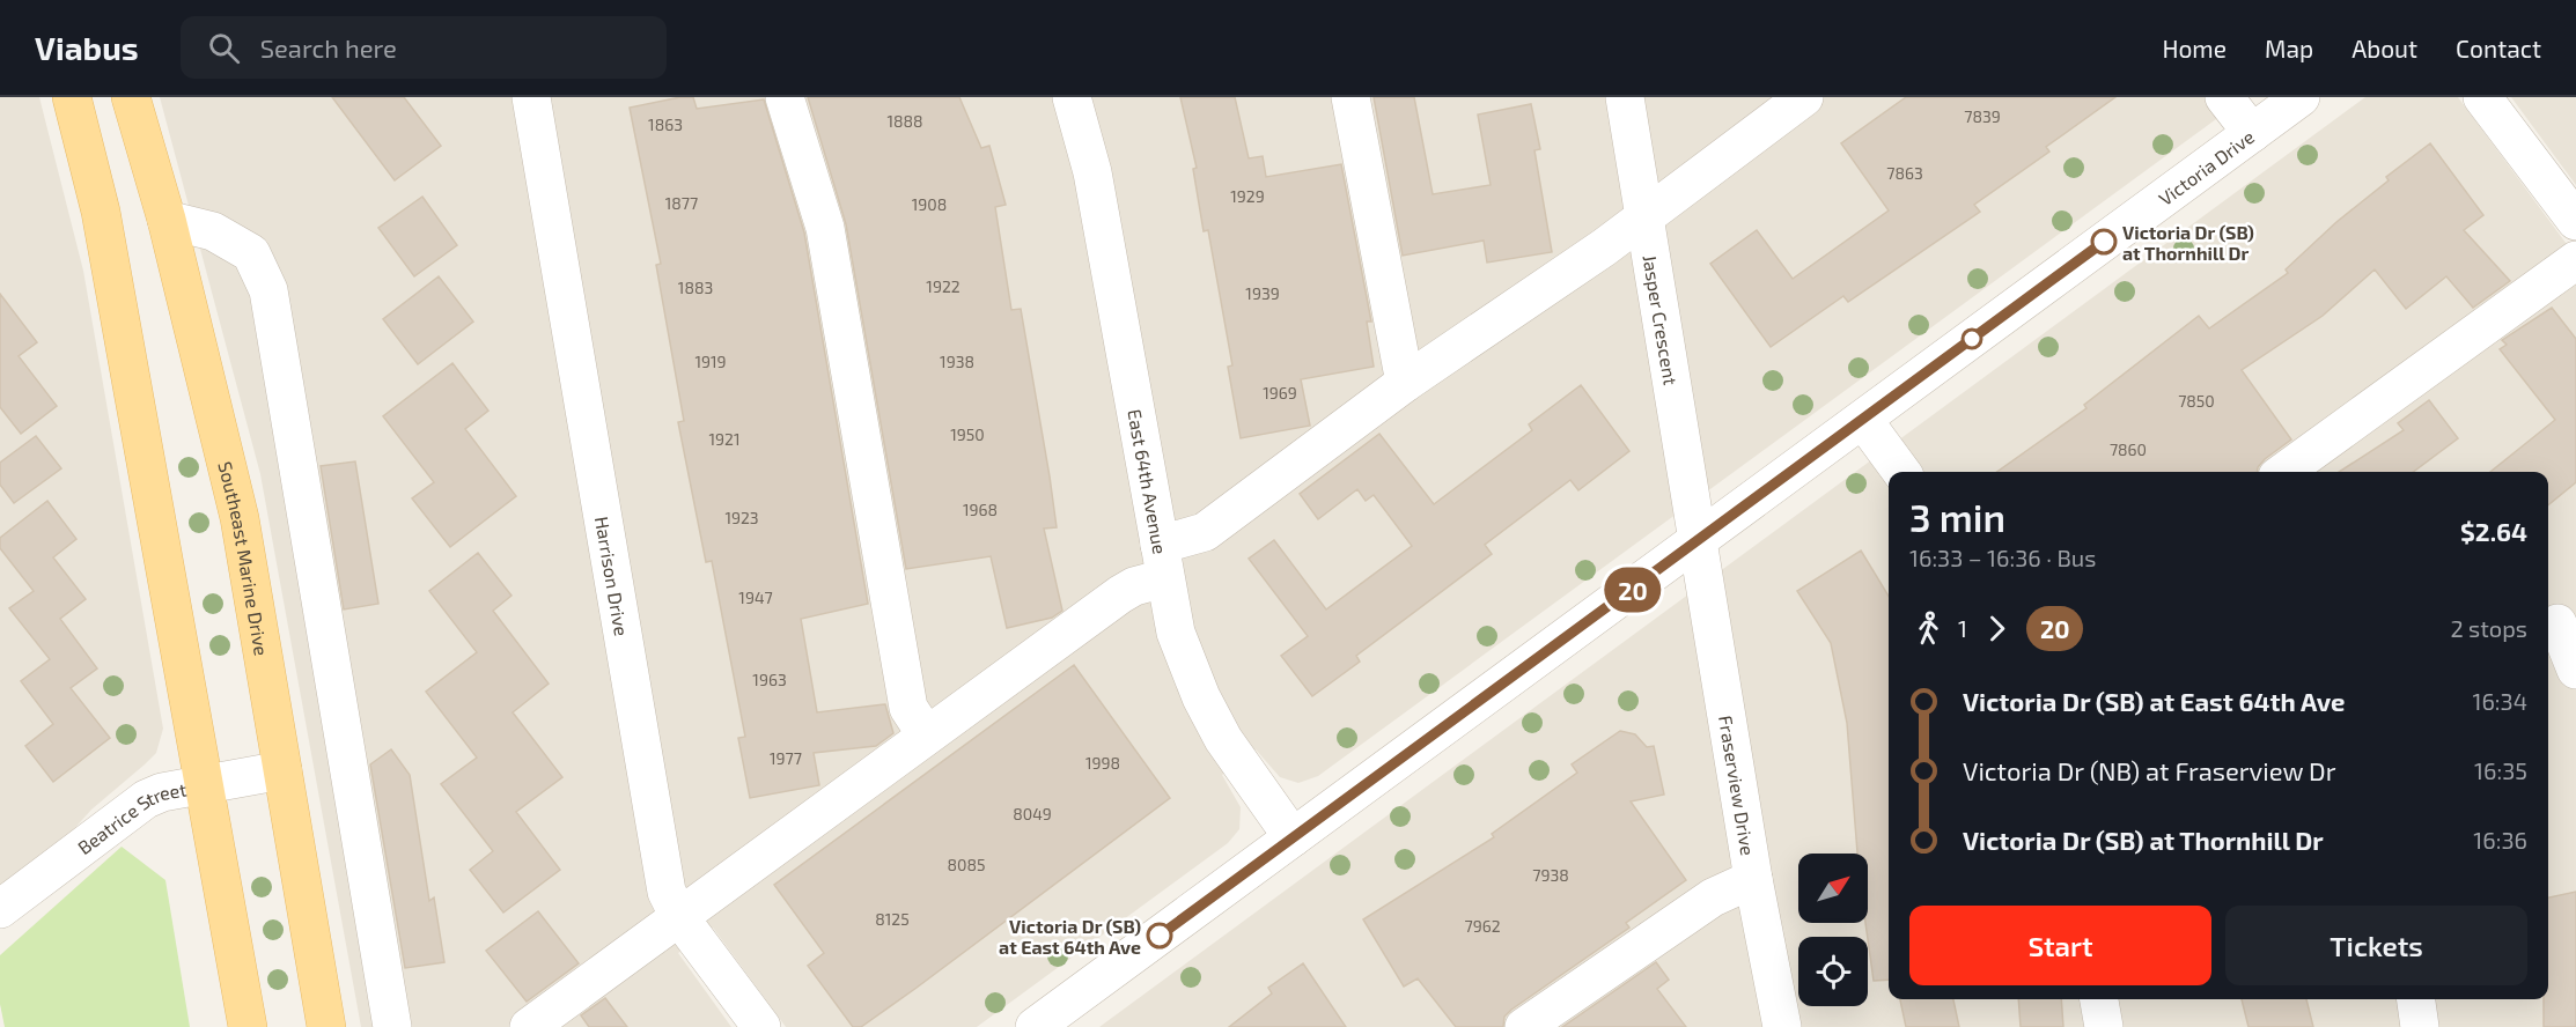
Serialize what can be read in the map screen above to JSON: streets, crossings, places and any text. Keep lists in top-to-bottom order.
{
  "streets": {
    "main road": ["Southeast Marine Drive"],
    "street": [
      "Victoria Drive",
      "Jasper Crescent",
      "East 64th Avenue",
      "Harrison Drive",
      "Fraserview Drive",
      "Beatrice Street"
    ]
  },
  "crossings": [
    ["Victoria Drive", "Jasper Crescent"],
    ["Victoria Drive", "East 64th Avenue"],
    ["Victoria Drive", "Fraserview Drive"],
    ["Jasper Crescent", "Fraserview Drive"],
    ["Southeast Marine Drive", "Beatrice Street"]
  ],
  "places": ["Victoria Dr (SB) at Thornhill Dr", "Victoria Dr (SB) at East 64th Ave"],
  "lines": ["bus line 20"],
  "house_numbers": [
    "7839",
    "1888",
    "1863",
    "7863",
    "1929",
    "1877",
    "1908",
    "1922",
    "1883",
    "1939",
    "1919",
    "1938",
    "1969",
    "7850",
    "1950",
    "1921",
    "7860",
    "1968",
    "1923",
    "1947",
    "1963",
    "1977",
    "1998",
    "8049",
    "8085",
    "7938",
    "8125",
    "7962"
  ],
  "north": "top right",
  "page": {
    "header": "Viabus",
    "search": "Search here",
    "nav": [
      "Home",
      "Map",
      "About",
      "Contact"
    ],
    "on_map": "20",
    "heading": ["3 min", "16:33 – 16:36 · Bus", "$2.64"],
    "legs": ["1", "20", "2 stops"],
    "list": [
      {
        "name": "Victoria Dr (SB) at East 64th Ave",
        "value": "16:34"
      },
      {
        "name": "Victoria Dr (NB) at Fraserview Dr",
        "value": "16:35"
      },
      {
        "name": "Victoria Dr (SB) at Thornhill Dr",
        "value": "16:36"
      }
    ],
    "buttons": ["Start", "Tickets"]
  }
}
